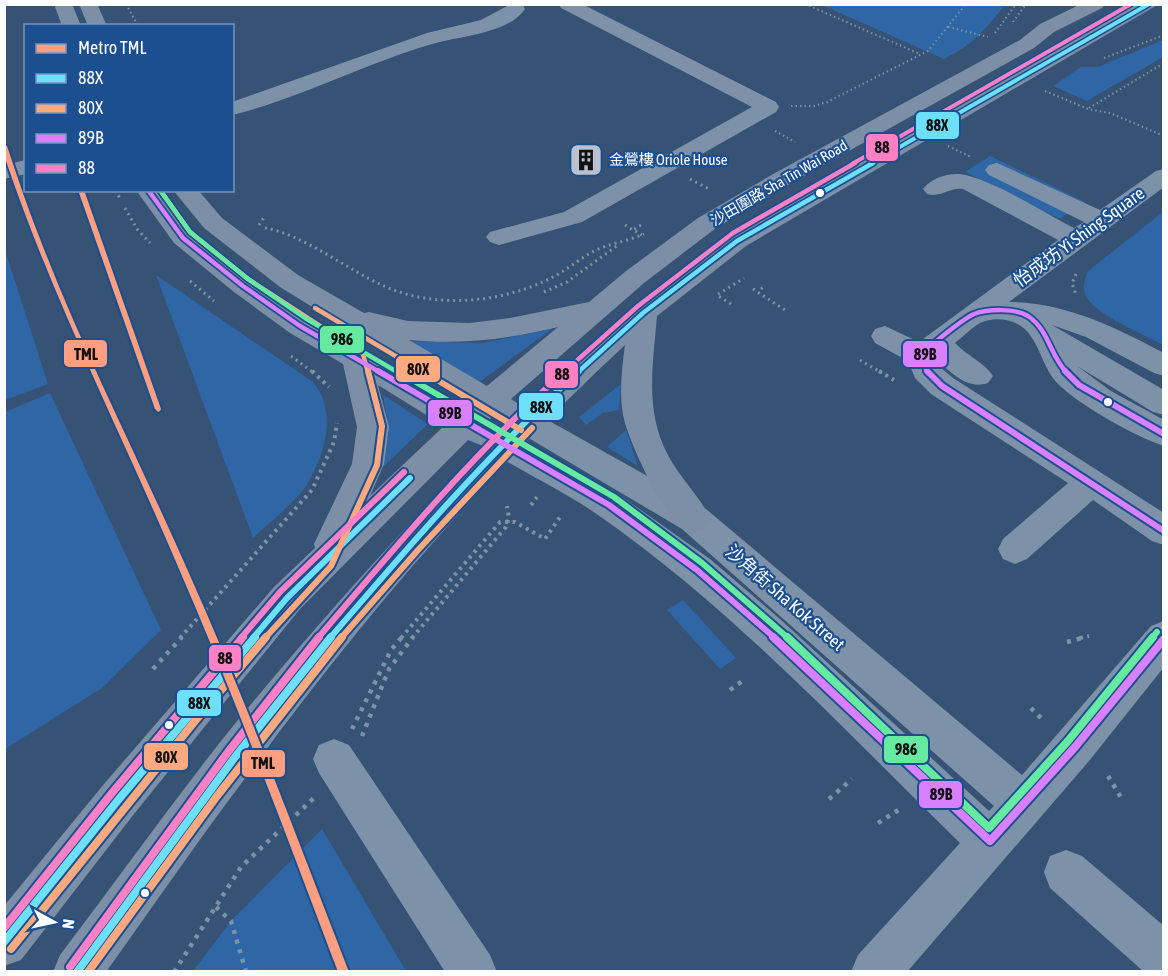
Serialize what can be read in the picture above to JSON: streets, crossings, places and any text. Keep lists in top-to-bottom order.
{
  "streets": {
    "main road": ["沙田圍路 Sha Tin Wai Road", "沙角街 Sha Kok Street"],
    "street": ["怡成坊 Yi Shing Square"]
  },
  "crossings": [
    ["沙田圍路 Sha Tin Wai Road", "沙角街 Sha Kok Street"]
  ],
  "places": {
    "building": ["金鶯樓 Oriole House"]
  },
  "lines": [
    "transit line 88X",
    "transit line 88",
    "metro line TML",
    "transit line 80X",
    "transit line 89B",
    "transit line 986"
  ],
  "legend": [
    "Metro TML",
    "88X",
    "80X",
    "89B",
    "88"
  ],
  "north": "right"
}
